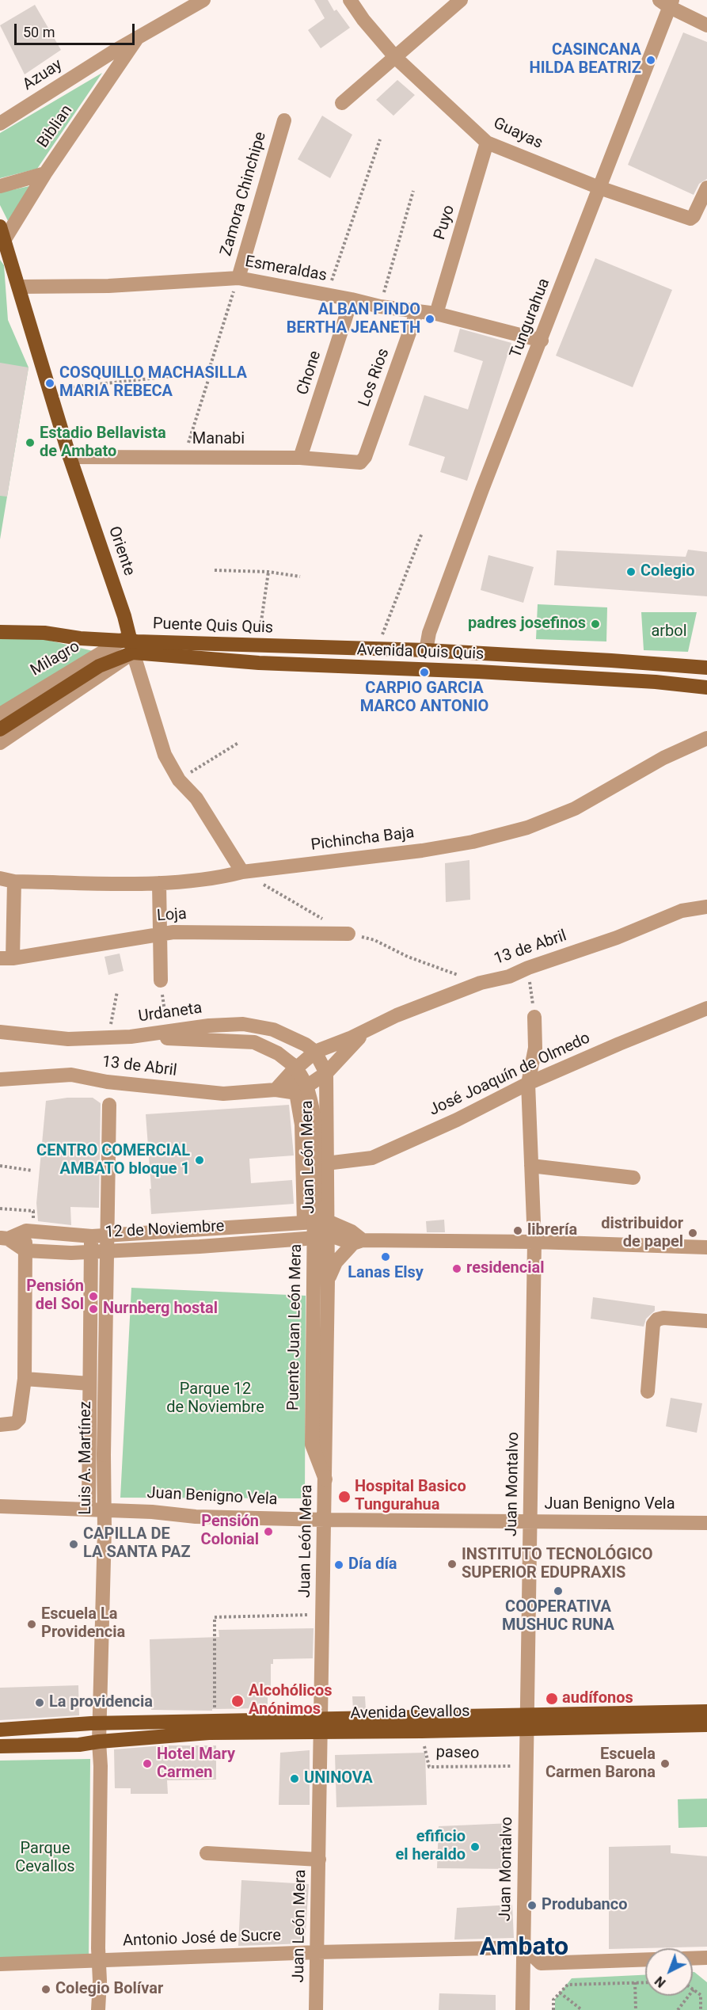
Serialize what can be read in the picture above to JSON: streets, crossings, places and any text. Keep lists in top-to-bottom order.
{
  "streets": {
    "main road": [
      "Oriente",
      "Puente Quis Quis",
      "Avenida Quis Quis",
      "Avenida Cevallos"
    ],
    "street": [
      "Azuay",
      "Biblian",
      "Guayas",
      "Zamora Chinchipe",
      "Puyo",
      "Esmeraldas",
      "Tungurahua",
      "Chone",
      "Los Rios",
      "Manabi",
      "Milagro",
      "Pichincha Baja",
      "Loja",
      "13 de Abril",
      "Urdaneta",
      "José Joaquín de Olmedo",
      "Juan León Mera",
      "12 de Noviembre",
      "Puente Juan León Mera",
      "Luis A. Martínez",
      "Juan Montalvo",
      "Juan Benigno Vela",
      "Antonio José de Sucre"
    ],
    "path": ["paseo"]
  },
  "crossings": [
    ["Azuay", "Biblian"],
    ["Biblian", "Oriente"],
    ["Guayas", "Puyo"],
    ["Guayas", "Tungurahua"],
    ["Zamora Chinchipe", "Esmeraldas"],
    ["Puyo", "Esmeraldas"],
    ["Esmeraldas", "Tungurahua"],
    ["Esmeraldas", "Chone"],
    ["Esmeraldas", "Los Rios"],
    ["Esmeraldas", "Oriente"],
    ["Tungurahua", "Puente Quis Quis"],
    ["Tungurahua", "Avenida Quis Quis"],
    ["Chone", "Manabi"],
    ["Los Rios", "Manabi"],
    ["Manabi", "Oriente"],
    ["Oriente", "Avenida Quis Quis"],
    ["Oriente", "Milagro"],
    ["Oriente", "Pichincha Baja"],
    ["Puente Quis Quis", "Avenida Quis Quis"],
    ["13 de Abril", "Urdaneta"],
    ["13 de Abril", "Juan León Mera"],
    ["13 de Abril", "Puente Juan León Mera"],
    ["13 de Abril", "Luis A. Martínez"],
    ["Urdaneta", "Puente Juan León Mera"],
    ["José Joaquín de Olmedo", "Juan León Mera"],
    ["José Joaquín de Olmedo", "Juan Montalvo"],
    ["Juan León Mera", "12 de Noviembre"],
    ["Juan León Mera", "Puente Juan León Mera"],
    ["Juan León Mera", "Juan Benigno Vela"],
    ["Juan León Mera", "Avenida Cevallos"],
    ["Juan León Mera", "Antonio José de Sucre"],
    ["12 de Noviembre", "Luis A. Martínez"],
    ["Luis A. Martínez", "Juan Benigno Vela"],
    ["Luis A. Martínez", "Avenida Cevallos"],
    ["Luis A. Martínez", "Antonio José de Sucre"],
    ["Juan Montalvo", "Juan Benigno Vela"],
    ["Juan Montalvo", "Avenida Cevallos"],
    ["Juan Montalvo", "Antonio José de Sucre"],
    ["Avenida Cevallos", "paseo"]
  ],
  "districts": ["Ambato"],
  "parks": ["arbol", "Parque 12 de Noviembre", "Parque Cevallos"],
  "places": [
    "CASINCANA HILDA BEATRIZ",
    "ALBAN PINDO BERTHA JEANETH",
    "COSQUILLO MACHASILLA MARIA REBECA",
    "Estadio Bellavista de Ambato",
    "Colegio",
    "padres josefinos",
    "CARPIO GARCIA MARCO ANTONIO",
    "CENTRO COMERCIAL AMBATO bloque 1",
    "librería",
    "distribuidor de papel",
    "Lanas Elsy",
    "residencial",
    "Pensión del Sol",
    "Nurnberg hostal",
    "Hospital Basico Tungurahua",
    "Pensión Colonial",
    "CAPILLA DE LA SANTA PAZ",
    "INSTITUTO TECNOLÓGICO SUPERIOR EDUPRAXIS",
    "Día día",
    "COOPERATIVA MUSHUC RUNA",
    "Escuela La Providencia",
    "audífonos",
    "Alcohólicos Anónimos",
    "La providencia",
    "Hotel Mary Carmen",
    "Escuela Carmen Barona",
    "UNINOVA",
    "efificio el heraldo",
    "Produbanco",
    "Colegio Bolívar"
  ],
  "scale_bar": "50 m",
  "north": "bottom left"
}
